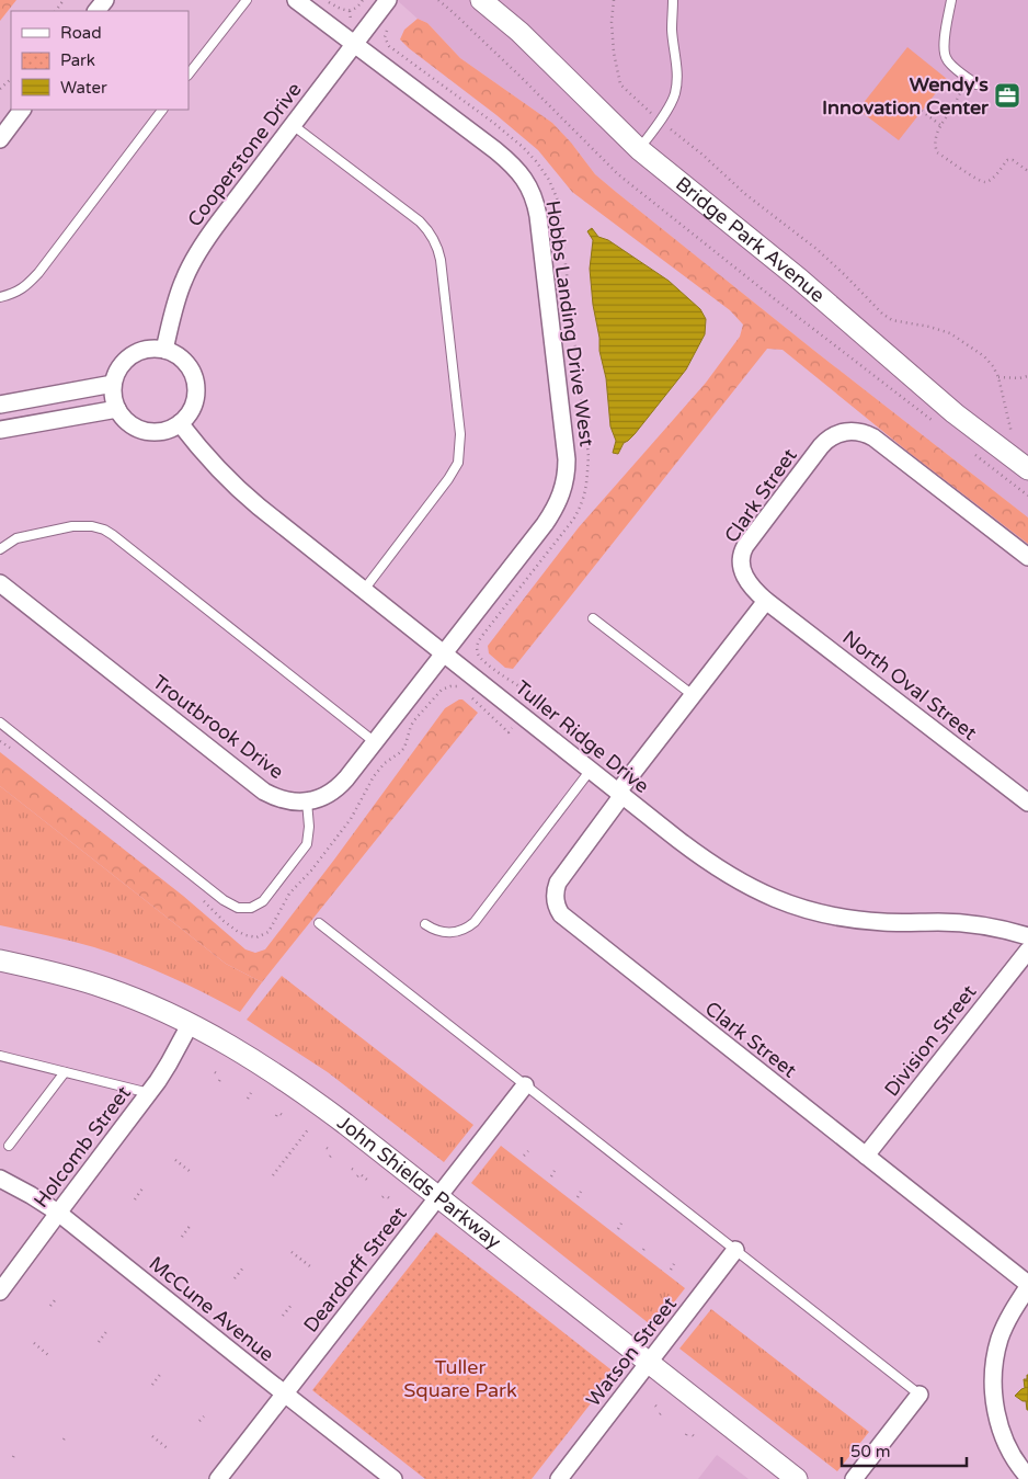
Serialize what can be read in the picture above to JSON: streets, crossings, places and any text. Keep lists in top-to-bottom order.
{
  "streets": {
    "street": [
      "Cooperstone Drive",
      "Bridge Park Avenue",
      "Hobbs Landing Drive West",
      "Clark Street",
      "North Oval Street",
      "Troutbrook Drive",
      "Tuller Ridge Drive",
      "Division Street",
      "Holcomb Street",
      "John Shields Parkway",
      "Deardorff Street",
      "McCune Avenue",
      "Watson Street"
    ]
  },
  "crossings": [
    ["Cooperstone Drive", "Hobbs Landing Drive West"],
    ["Cooperstone Drive", "Tuller Ridge Drive"],
    ["Hobbs Landing Drive West", "Troutbrook Drive"],
    ["Hobbs Landing Drive West", "Tuller Ridge Drive"],
    ["Clark Street", "North Oval Street"],
    ["Clark Street", "Tuller Ridge Drive"],
    ["Clark Street", "Division Street"],
    ["Troutbrook Drive", "Tuller Ridge Drive"],
    ["Holcomb Street", "John Shields Parkway"],
    ["Holcomb Street", "McCune Avenue"],
    ["John Shields Parkway", "Deardorff Street"],
    ["John Shields Parkway", "Watson Street"],
    ["Deardorff Street", "McCune Avenue"]
  ],
  "parks": ["Tuller Square Park"],
  "places": {
    "office": ["Wendy's Innovation Center"]
  },
  "legend": ["Road", "Park", "Water"],
  "scale_bar": "50 m"
}
